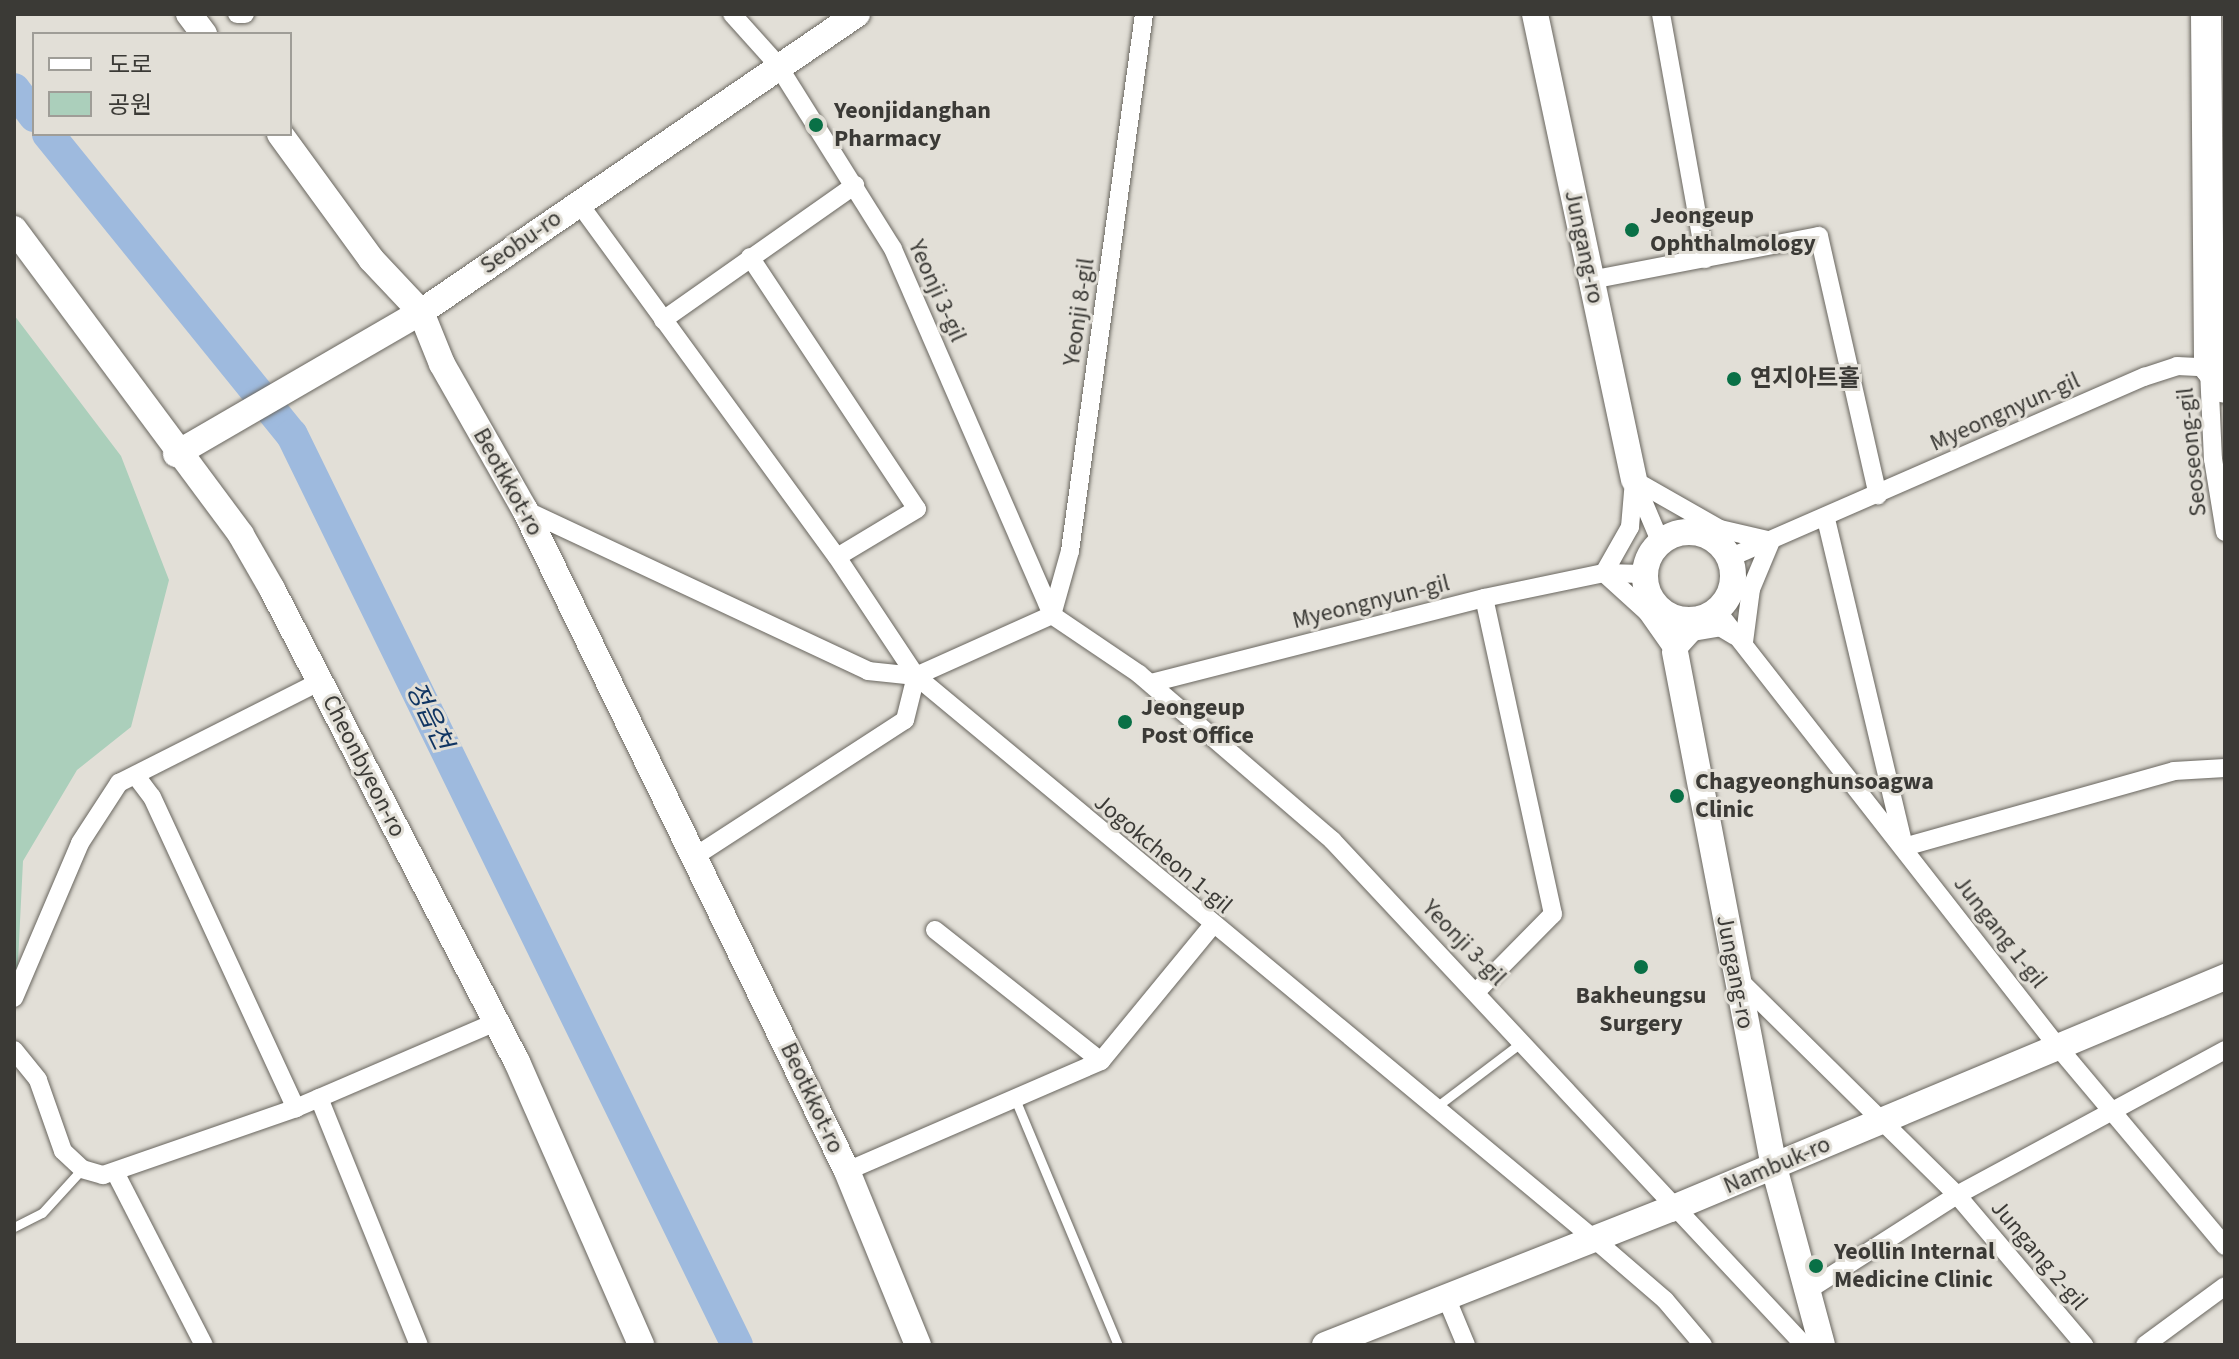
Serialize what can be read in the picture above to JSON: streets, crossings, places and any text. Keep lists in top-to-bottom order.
{
  "streets": {
    "street": [
      "Seobu-ro",
      "Jungang-ro",
      "Yeonji 3-gil",
      "Yeonji 8-gil",
      "Myeongnyun-gil",
      "Seoseong-gil",
      "Beotkkot-ro",
      "Cheonbyeon-ro",
      "Jogokcheon 1-gil",
      "Jungang 1-gil",
      "Nambuk-ro",
      "Jungang 2-gil"
    ]
  },
  "crossings": [
    ["Seobu-ro", "Yeonji 3-gil"],
    ["Seobu-ro", "Beotkkot-ro"],
    ["Seobu-ro", "Cheonbyeon-ro"],
    ["Seobu-ro", "Jogokcheon 1-gil"],
    ["Jungang-ro", "Nambuk-ro"],
    ["Jungang-ro", "Jungang 2-gil"],
    ["Yeonji 3-gil", "Yeonji 8-gil"],
    ["Yeonji 3-gil", "Myeongnyun-gil"],
    ["Yeonji 3-gil", "Nambuk-ro"],
    ["Myeongnyun-gil", "Seoseong-gil"],
    ["Myeongnyun-gil", "Jungang 1-gil"],
    ["Jogokcheon 1-gil", "Nambuk-ro"],
    ["Jungang 1-gil", "Nambuk-ro"],
    ["Jungang 1-gil", "Jungang 2-gil"],
    ["Nambuk-ro", "Jungang 2-gil"]
  ],
  "water": ["정읍천"],
  "places": [
    "Yeonjidanghan Pharmacy",
    "Jeongeup Ophthalmology",
    "연지아트홀",
    "Jeongeup Post Office",
    "Chagyeonghunsoagwa Clinic",
    "Bakheungsu Surgery",
    "Yeollin Internal Medicine Clinic"
  ],
  "legend": ["도로", "공원"]
}
